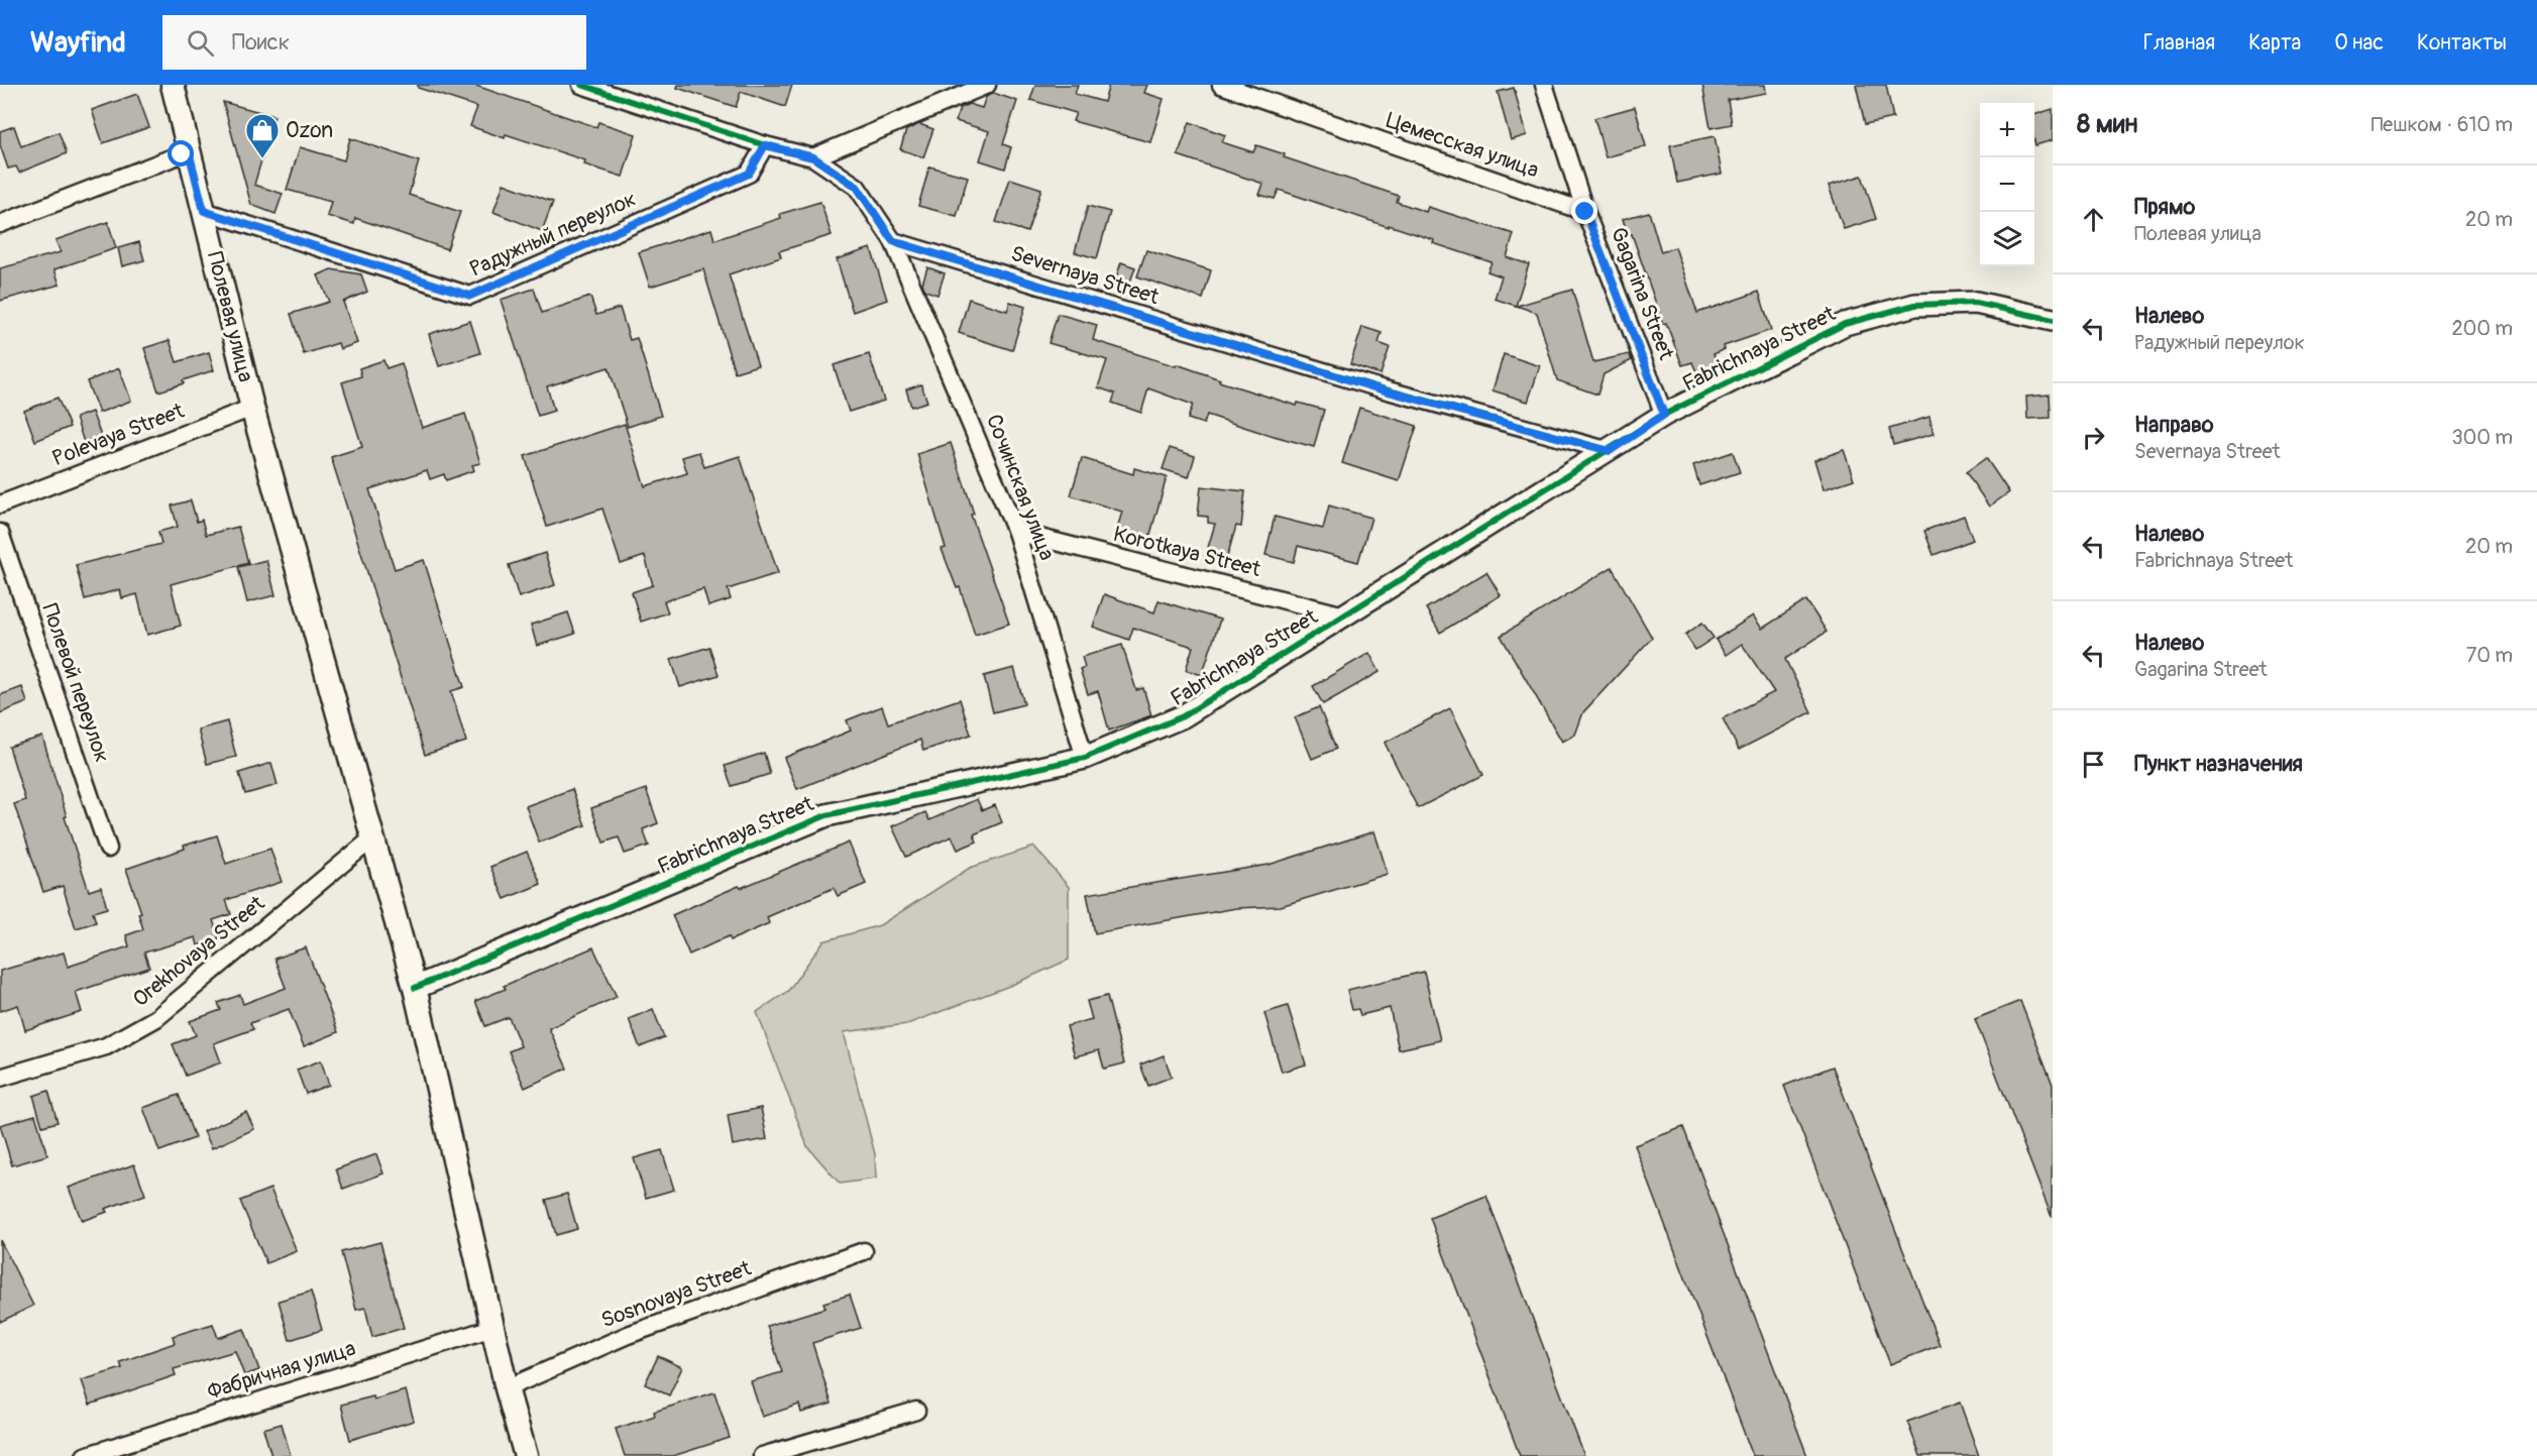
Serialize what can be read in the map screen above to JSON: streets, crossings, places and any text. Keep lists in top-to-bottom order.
{
  "streets": {
    "main road": ["Полевая улица"],
    "street": [
      "Цемесская улица",
      "Радужный переулок",
      "Severnaya Street",
      "Gagarina Street",
      "Fabrichnaya Street",
      "Polevaya Street",
      "Сочинская улица",
      "Korotkaya Street",
      "Полевой переулок",
      "Orekhovaya Street",
      "Sosnovaya Street",
      "Фабричная улица"
    ]
  },
  "crossings": [
    ["Цемесская улица", "Gagarina Street"],
    ["Радужный переулок", "Полевая улица"],
    ["Severnaya Street", "Fabrichnaya Street"],
    ["Severnaya Street", "Сочинская улица"],
    ["Gagarina Street", "Fabrichnaya Street"],
    ["Полевая улица", "Fabrichnaya Street"],
    ["Полевая улица", "Polevaya Street"],
    ["Полевая улица", "Orekhovaya Street"],
    ["Полевая улица", "Sosnovaya Street"],
    ["Полевая улица", "Фабричная улица"],
    ["Fabrichnaya Street", "Сочинская улица"],
    ["Fabrichnaya Street", "Korotkaya Street"],
    ["Сочинская улица", "Korotkaya Street"]
  ],
  "places": {
    "shop": ["Ozon"]
  },
  "page": {
    "header": "Wayfind",
    "search": "Поиск",
    "nav": [
      "Главная",
      "Карта",
      "О нас",
      "Контакты"
    ],
    "heading": ["8 мин", "Пешком · 610 m"],
    "map_buttons": ["+", "−"],
    "list": [
      ["Прямо", "Полевая улица", "20 m"],
      ["Налево", "Радужный переулок", "200 m"],
      ["Направо", "Severnaya Street", "300 m"],
      ["Налево", "Fabrichnaya Street", "20 m"],
      ["Налево", "Gagarina Street", "70 m"],
      "Пункт назначения"
    ]
  }
}
